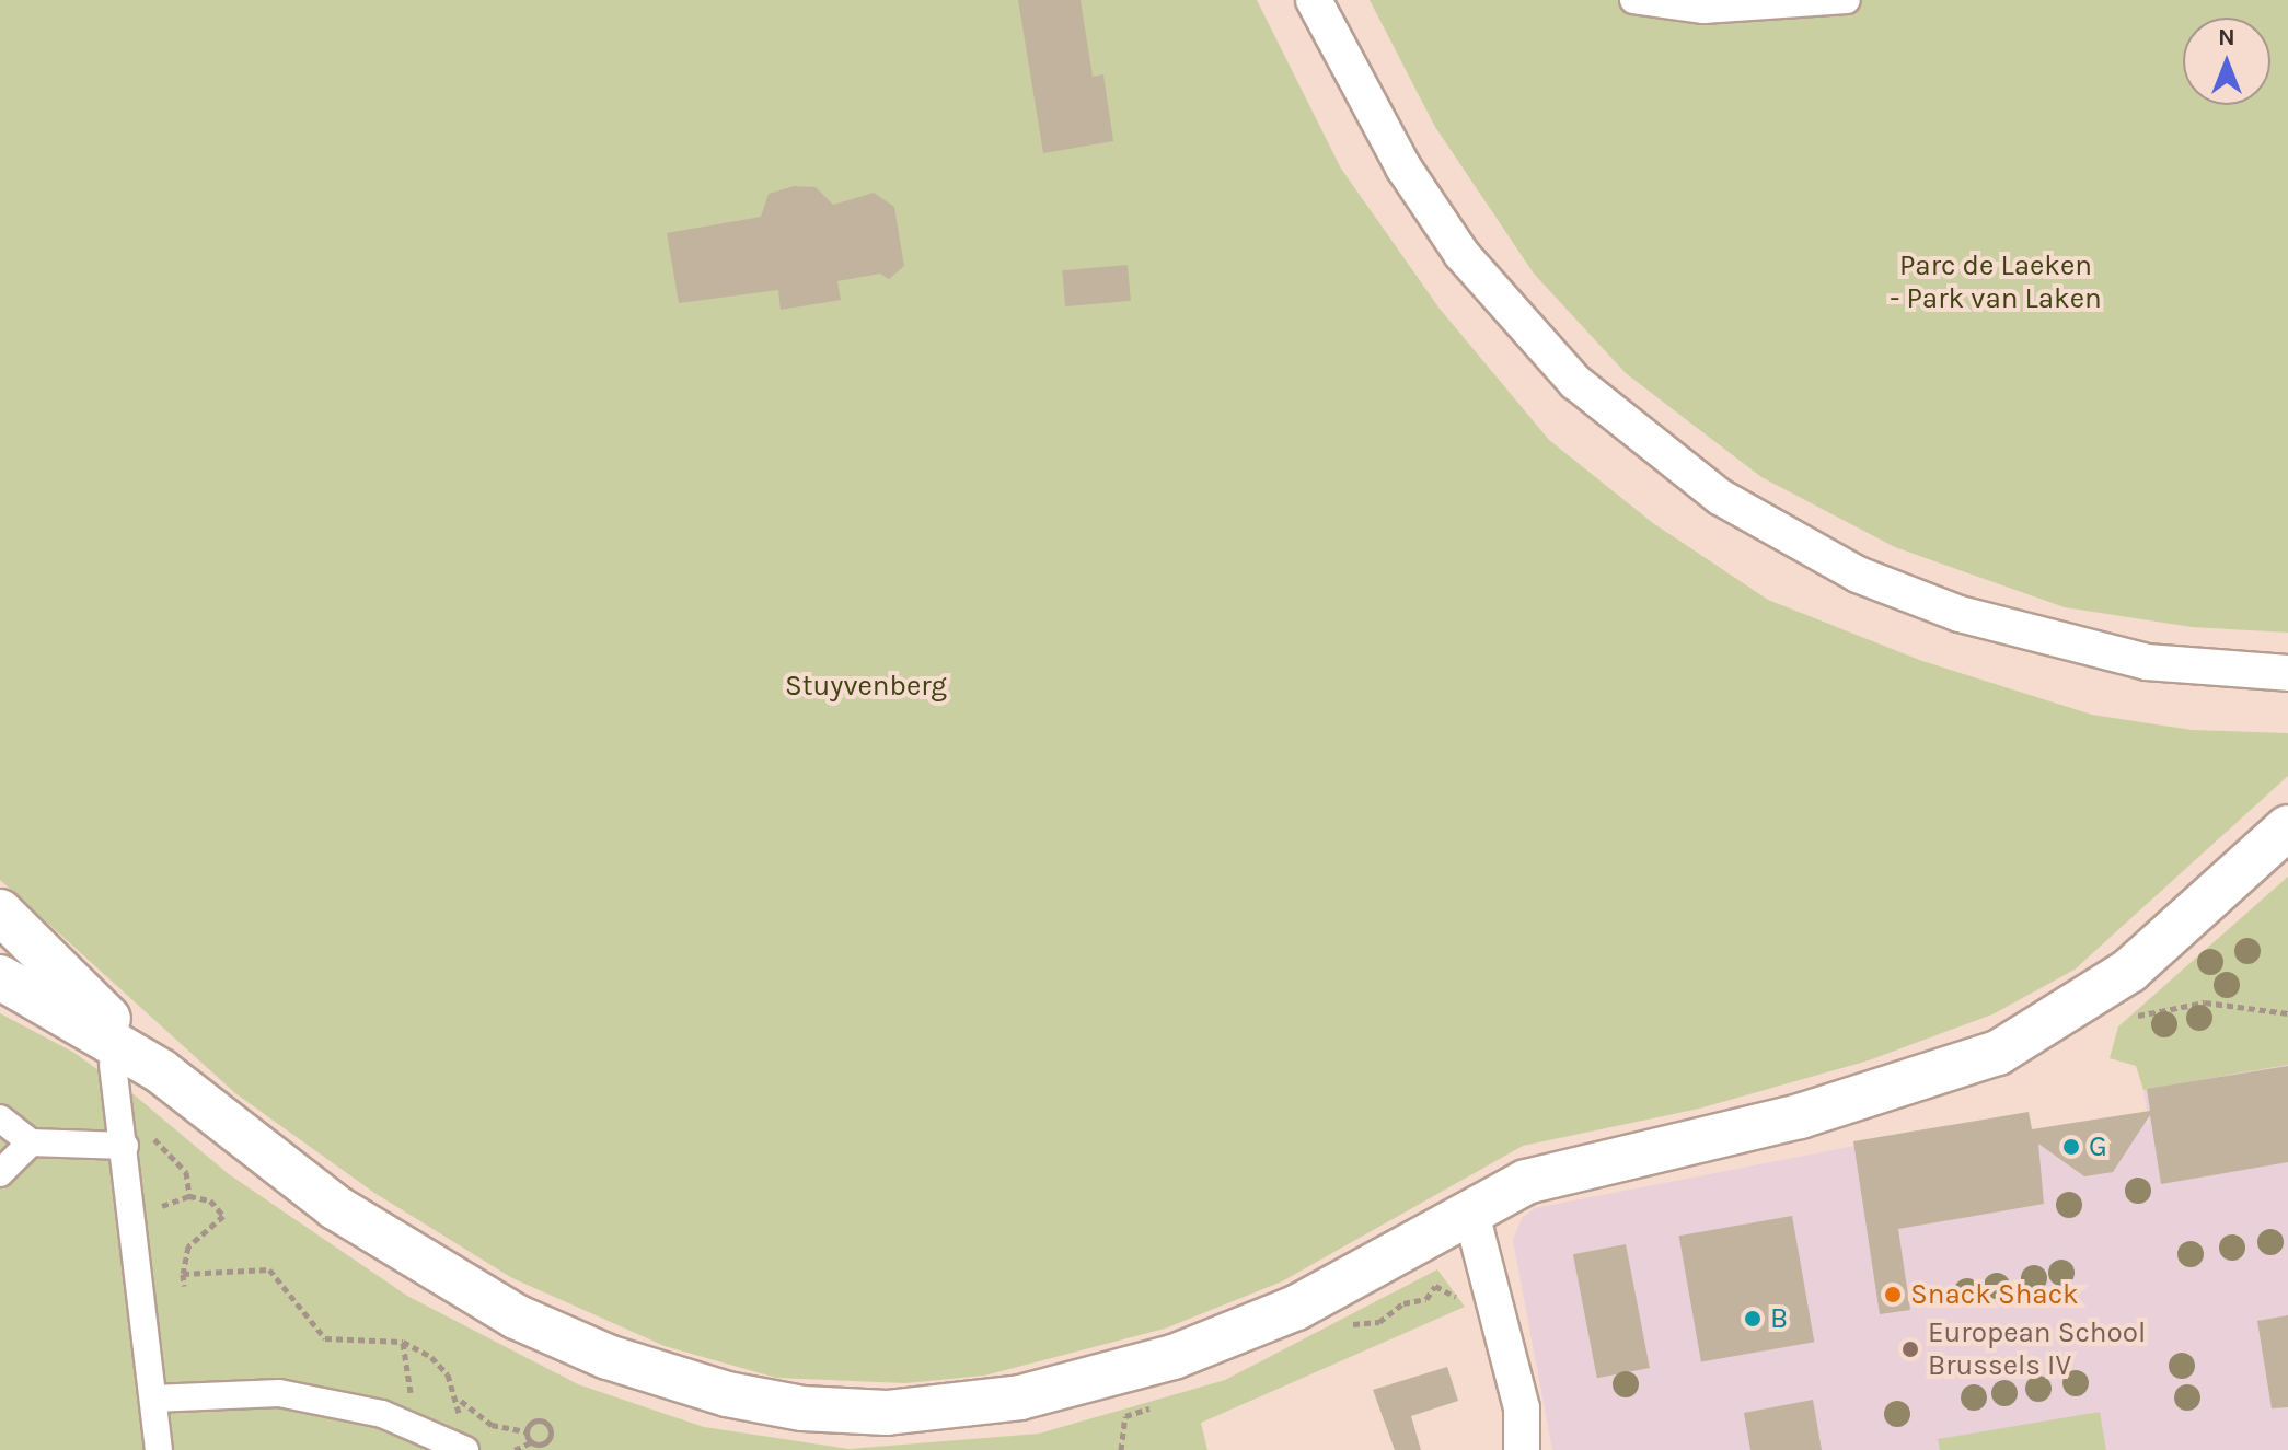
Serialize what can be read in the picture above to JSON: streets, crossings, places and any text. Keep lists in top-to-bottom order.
{
  "parks": ["Parc de Laeken - Park van Laken", "Stuyvenberg"],
  "places": [
    "G",
    "Snack Shack",
    "B",
    "European School Brussels IV"
  ],
  "north": "top"
}
